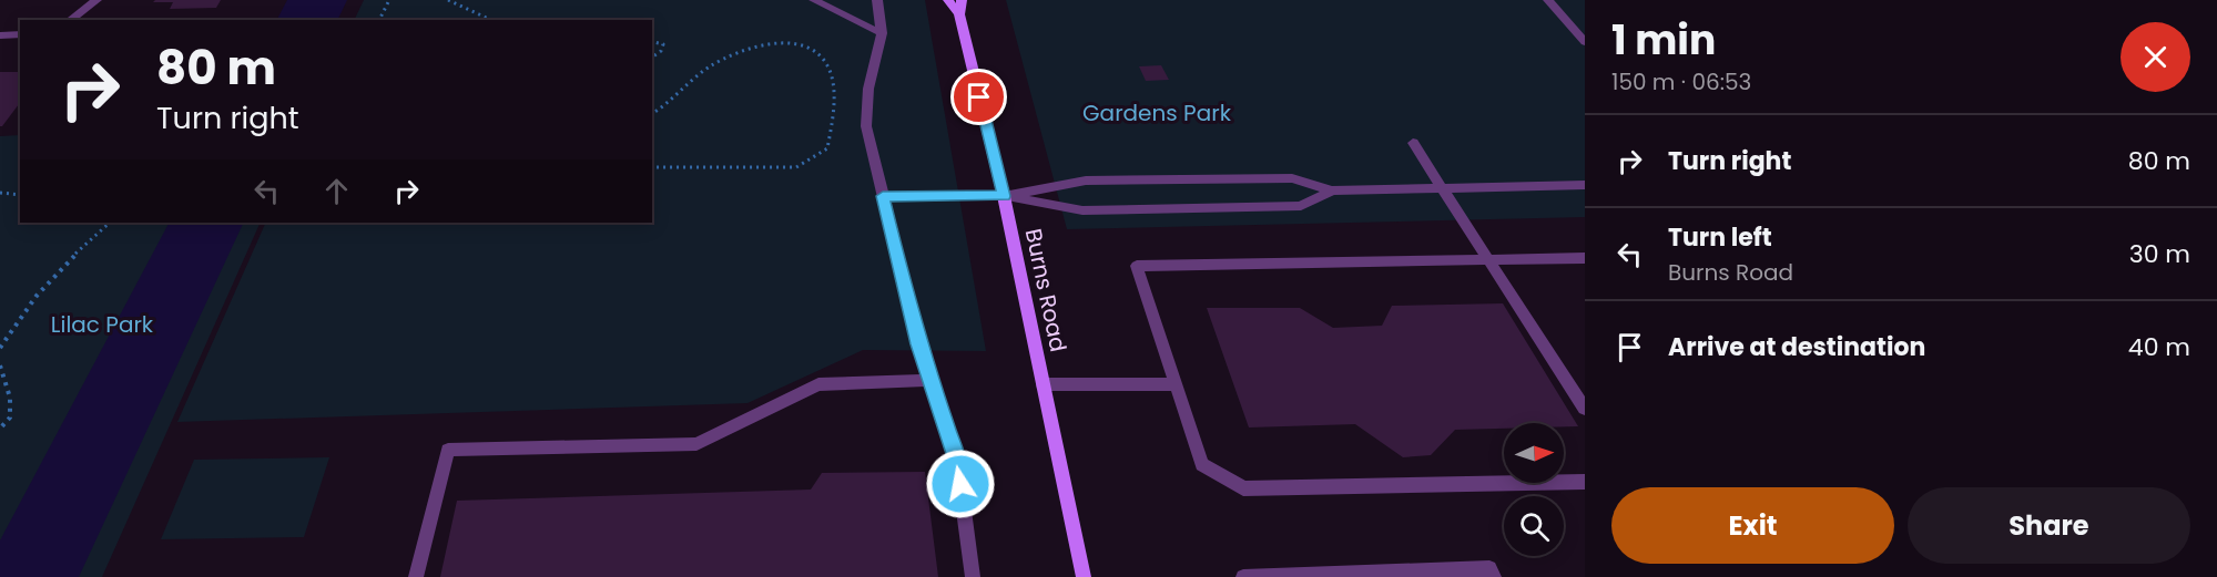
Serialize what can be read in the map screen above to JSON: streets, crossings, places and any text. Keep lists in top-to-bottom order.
{
  "streets": {
    "street": ["Burns Road"]
  },
  "parks": ["Gardens Park", "Lilac Park"],
  "north": "right",
  "page": {
    "heading": ["1 min", "150 m · 06:53"],
    "turn": ["80 m", "Turn right"],
    "list": [
      {
        "name": "Turn right",
        "value": "80 m"
      },
      {
        "name": "Turn left",
        "note": "Burns Road",
        "value": "30 m"
      },
      {
        "name": "Arrive at destination",
        "value": "40 m"
      }
    ],
    "buttons": ["Exit", "Share"]
  }
}
